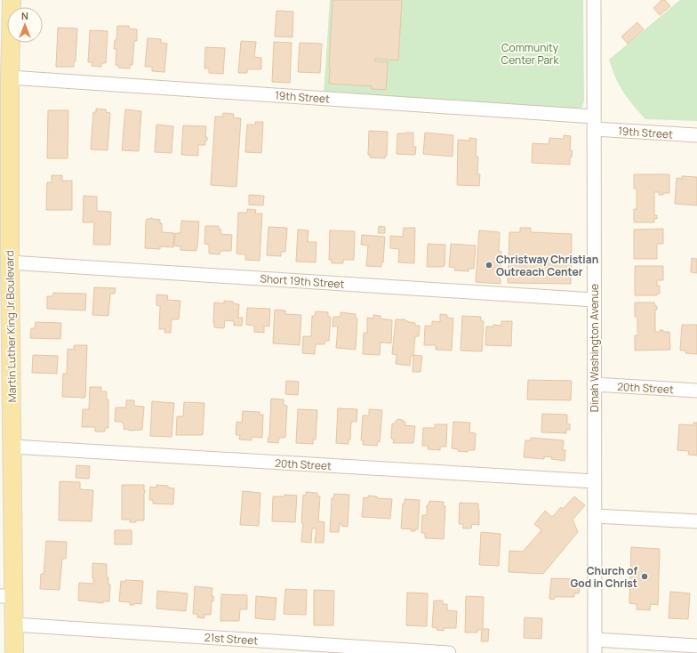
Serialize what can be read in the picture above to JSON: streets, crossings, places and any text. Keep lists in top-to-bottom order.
{
  "streets": {
    "main road": ["Martin Luther King Jr Boulevard"],
    "street": [
      "19th Street",
      "Short 19th Street",
      "Dinah Washington Avenue",
      "20th Street",
      "21st Street"
    ]
  },
  "crossings": [
    ["19th Street", "Martin Luther King Jr Boulevard"],
    ["19th Street", "Dinah Washington Avenue"],
    ["Short 19th Street", "Martin Luther King Jr Boulevard"],
    ["Short 19th Street", "Dinah Washington Avenue"],
    ["Martin Luther King Jr Boulevard", "20th Street"],
    ["Martin Luther King Jr Boulevard", "21st Street"],
    ["Dinah Washington Avenue", "20th Street"]
  ],
  "parks": ["Community Center Park"],
  "places": ["Christway Christian Outreach Center", "Church of God in Christ"],
  "north": "top"
}
